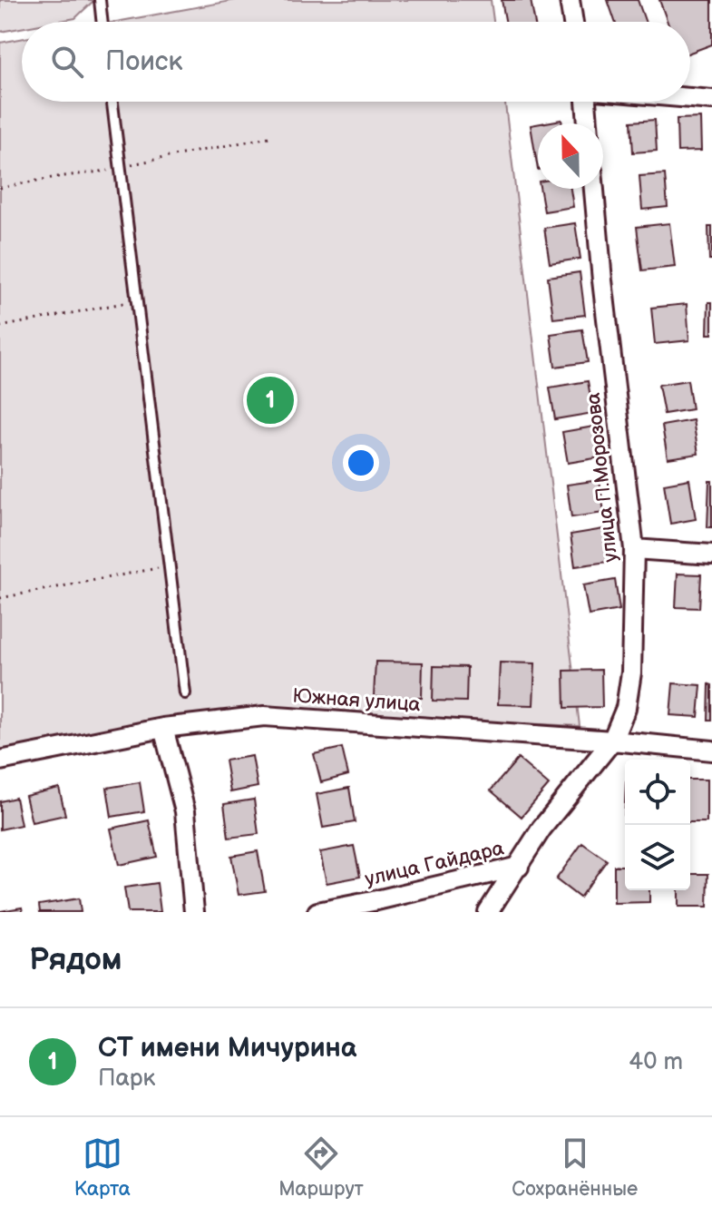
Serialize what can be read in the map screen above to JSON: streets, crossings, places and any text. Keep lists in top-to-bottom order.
{
  "streets": {
    "street": ["улица П.Морозова", "Южная улица", "улица Гайдара"]
  },
  "crossings": [
    ["улица П.Морозова", "Южная улица"],
    ["улица П.Морозова", "улица Гайдара"]
  ],
  "north": "top",
  "page": {
    "search": "Поиск",
    "pins": "1",
    "heading": "Рядом",
    "list": [
      {
        "mark": "1",
        "name": "СТ имени Мичурина",
        "note": "Парк",
        "value": "40 m"
      }
    ],
    "nav": ["Карта", "Маршрут", "Сохранённые"]
  }
}
